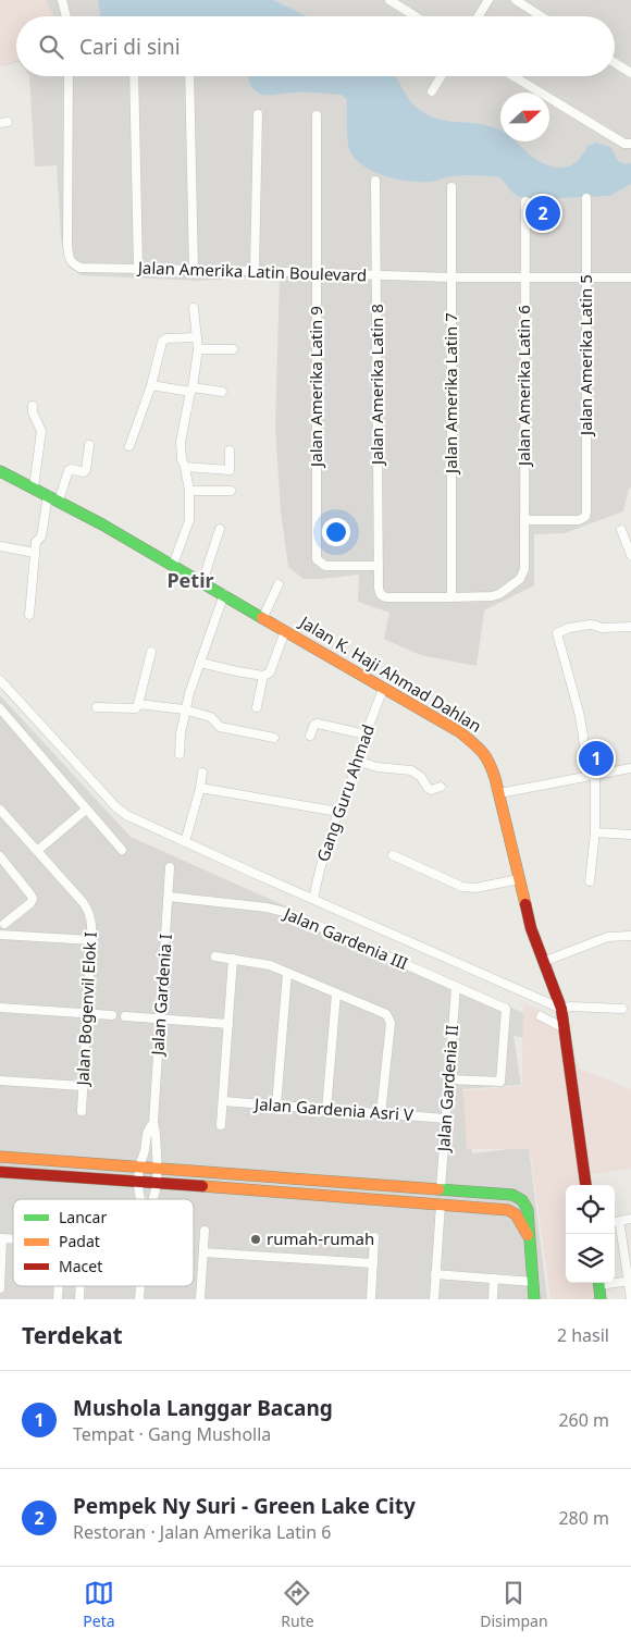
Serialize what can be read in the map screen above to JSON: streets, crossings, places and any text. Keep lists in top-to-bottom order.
{
  "streets": {
    "street": [
      "Jalan Amerika Latin Boulevard",
      "Jalan Amerika Latin 5",
      "Jalan Amerika Latin 8",
      "Jalan Amerika Latin 6",
      "Jalan Amerika Latin 9",
      "Jalan Amerika Latin 7",
      "Jalan K. Haji Ahmad Dahlan",
      "Gang Guru Ahmad",
      "Jalan Gardenia III",
      "Jalan Gardenia I",
      "Jalan Bogenvil Elok I",
      "Jalan Gardenia II",
      "Jalan Gardenia Asri V"
    ]
  },
  "crossings": [
    ["Jalan Amerika Latin Boulevard", "Jalan Amerika Latin 5"],
    ["Jalan Amerika Latin Boulevard", "Jalan Amerika Latin 8"],
    ["Jalan Amerika Latin Boulevard", "Jalan Amerika Latin 6"],
    ["Jalan Amerika Latin Boulevard", "Jalan Amerika Latin 9"],
    ["Jalan Amerika Latin Boulevard", "Jalan Amerika Latin 7"],
    ["Jalan Amerika Latin 5", "Jalan Amerika Latin 6"],
    ["Jalan Amerika Latin 8", "Jalan Amerika Latin 6"],
    ["Jalan Amerika Latin 8", "Jalan Amerika Latin 9"],
    ["Jalan Amerika Latin 8", "Jalan Amerika Latin 7"],
    ["Jalan Amerika Latin 6", "Jalan Amerika Latin 7"],
    ["Jalan K. Haji Ahmad Dahlan", "Gang Guru Ahmad"],
    ["Jalan Gardenia III", "Jalan Gardenia I"],
    ["Jalan Gardenia III", "Jalan Gardenia II"],
    ["Jalan Gardenia II", "Jalan Gardenia Asri V"]
  ],
  "districts": ["Petir"],
  "places": ["rumah-rumah"],
  "legend": ["Lancar", "Padat", "Macet"],
  "north": "right",
  "page": {
    "search": "Cari di sini",
    "pins": ["2", "1"],
    "heading": ["Terdekat", "2 hasil"],
    "list": [
      {
        "mark": "1",
        "name": "Mushola Langgar Bacang",
        "note": "Tempat · Gang Musholla",
        "value": "260 m"
      },
      {
        "mark": "2",
        "name": "Pempek Ny Suri - Green Lake City",
        "note": "Restoran · Jalan Amerika Latin 6",
        "value": "280 m"
      }
    ],
    "nav": ["Peta", "Rute", "Disimpan"]
  }
}
